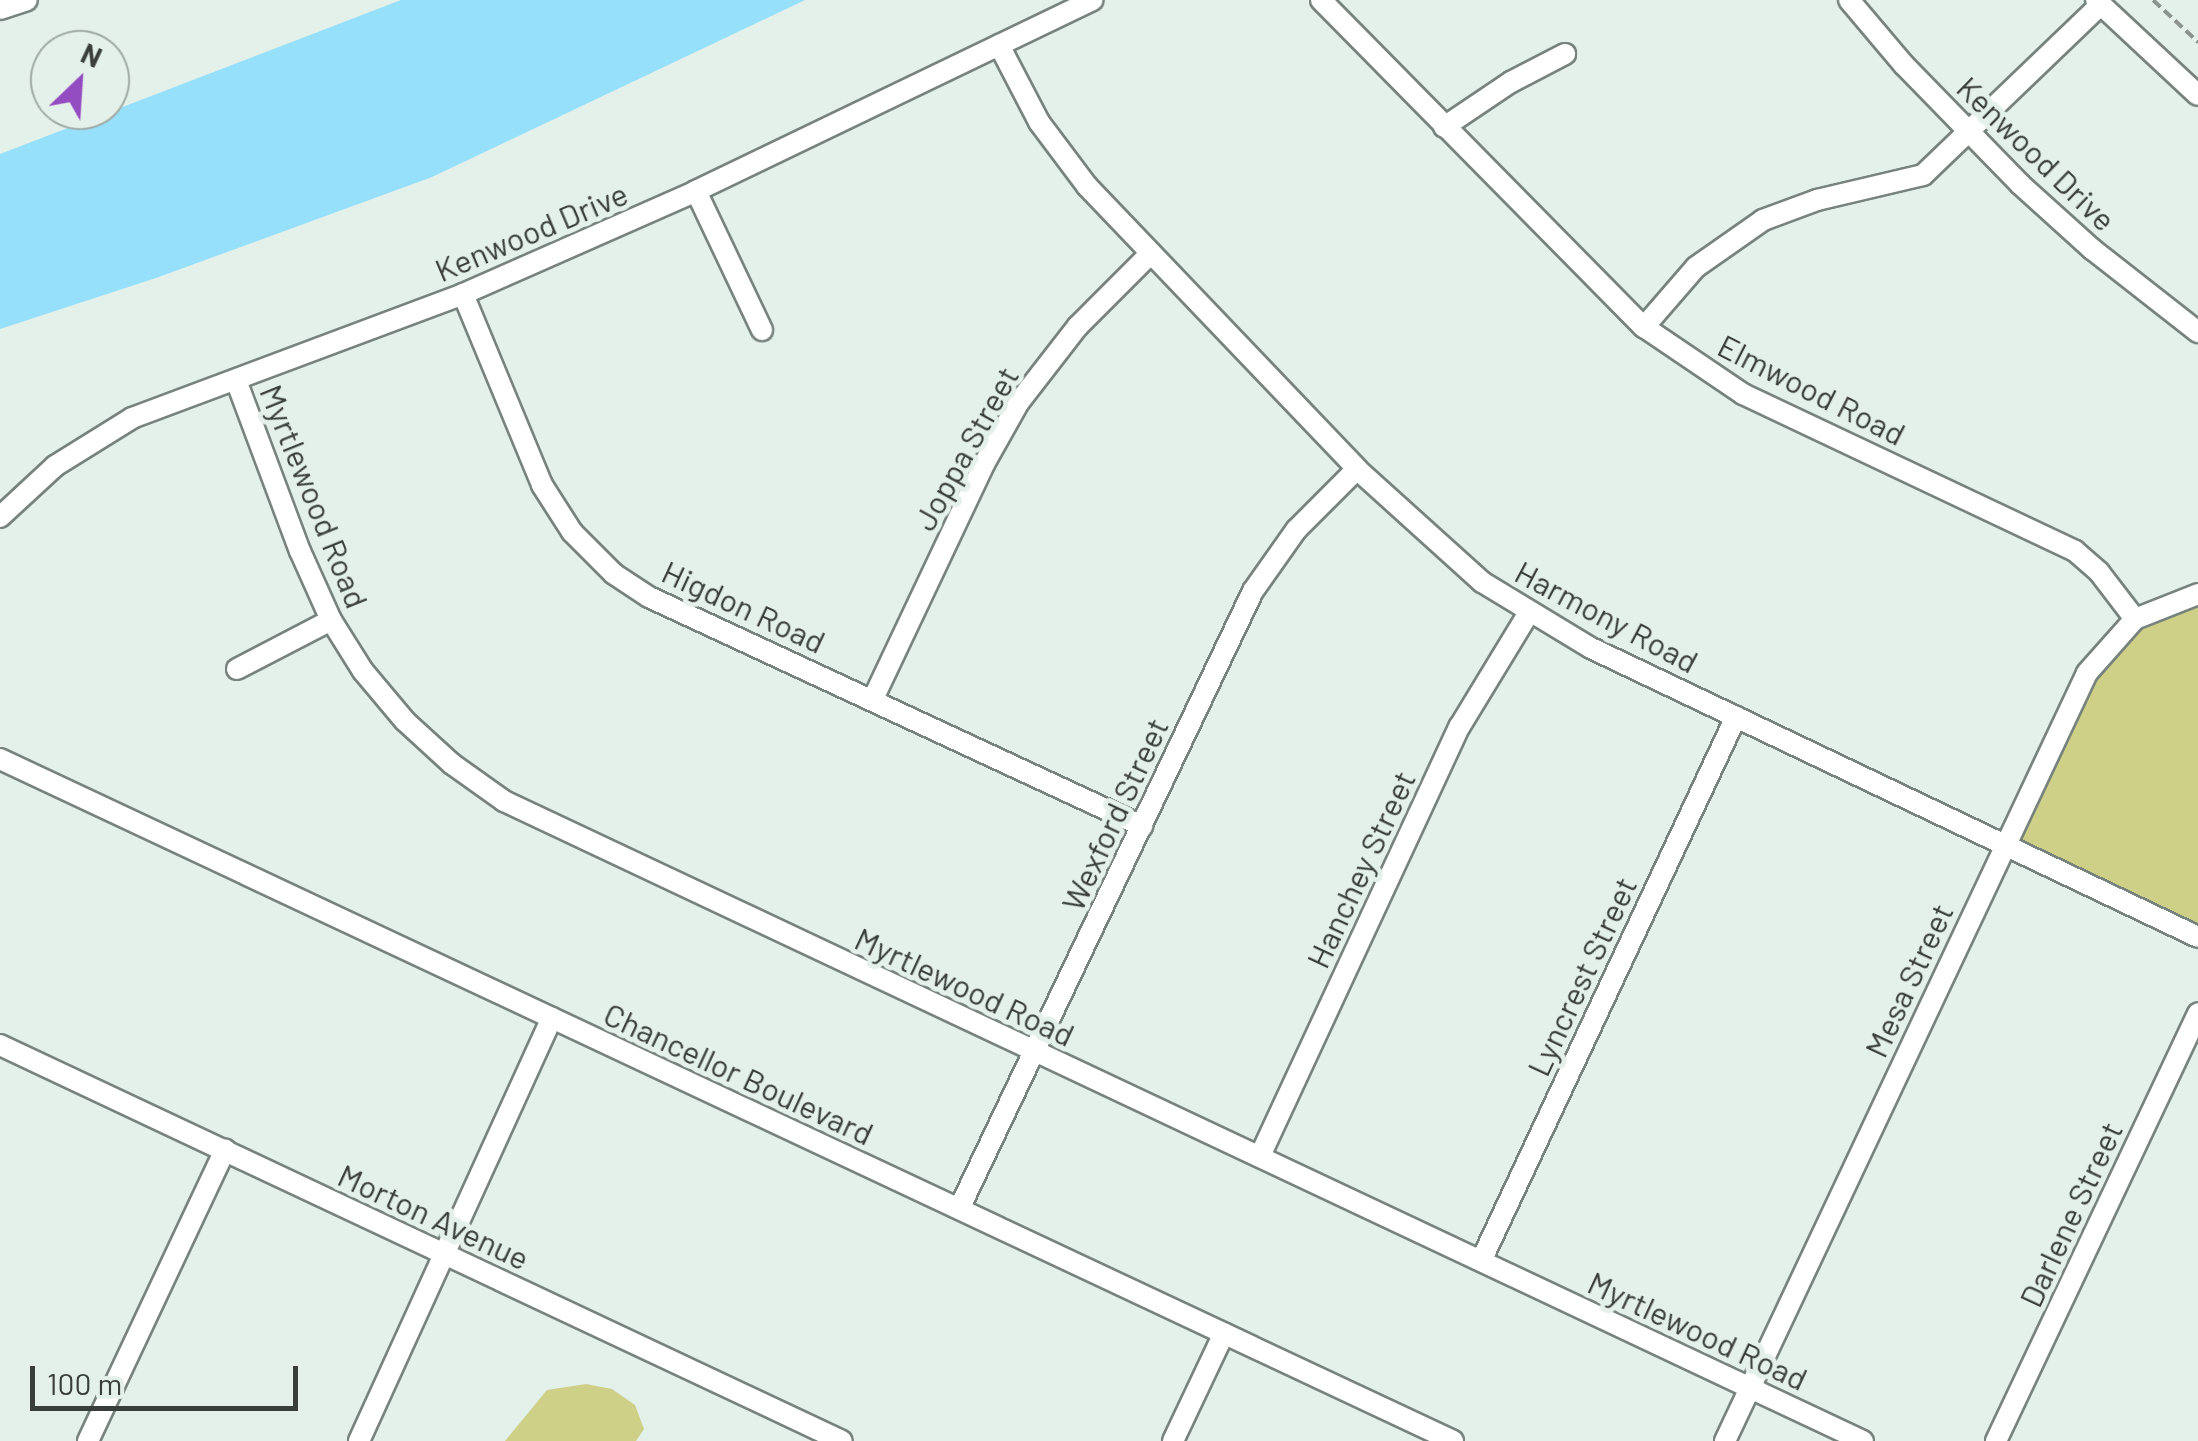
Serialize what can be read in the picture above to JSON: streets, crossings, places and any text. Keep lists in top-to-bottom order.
{
  "streets": {
    "street": [
      "Kenwood Drive",
      "Elmwood Road",
      "Joppa Street",
      "Myrtlewood Road",
      "Higdon Road",
      "Harmony Road",
      "Wexford Street",
      "Hanchey Street",
      "Lyncrest Street",
      "Mesa Street",
      "Chancellor Boulevard",
      "Darlene Street",
      "Morton Avenue"
    ]
  },
  "crossings": [
    ["Kenwood Drive", "Myrtlewood Road"],
    ["Kenwood Drive", "Higdon Road"],
    ["Kenwood Drive", "Harmony Road"],
    ["Elmwood Road", "Mesa Street"],
    ["Joppa Street", "Higdon Road"],
    ["Joppa Street", "Harmony Road"],
    ["Myrtlewood Road", "Wexford Street"],
    ["Myrtlewood Road", "Hanchey Street"],
    ["Myrtlewood Road", "Lyncrest Street"],
    ["Myrtlewood Road", "Mesa Street"],
    ["Higdon Road", "Wexford Street"],
    ["Harmony Road", "Wexford Street"],
    ["Harmony Road", "Hanchey Street"],
    ["Harmony Road", "Lyncrest Street"],
    ["Harmony Road", "Mesa Street"],
    ["Wexford Street", "Chancellor Boulevard"]
  ],
  "scale_bar": "100 m",
  "north": "top right"
}
